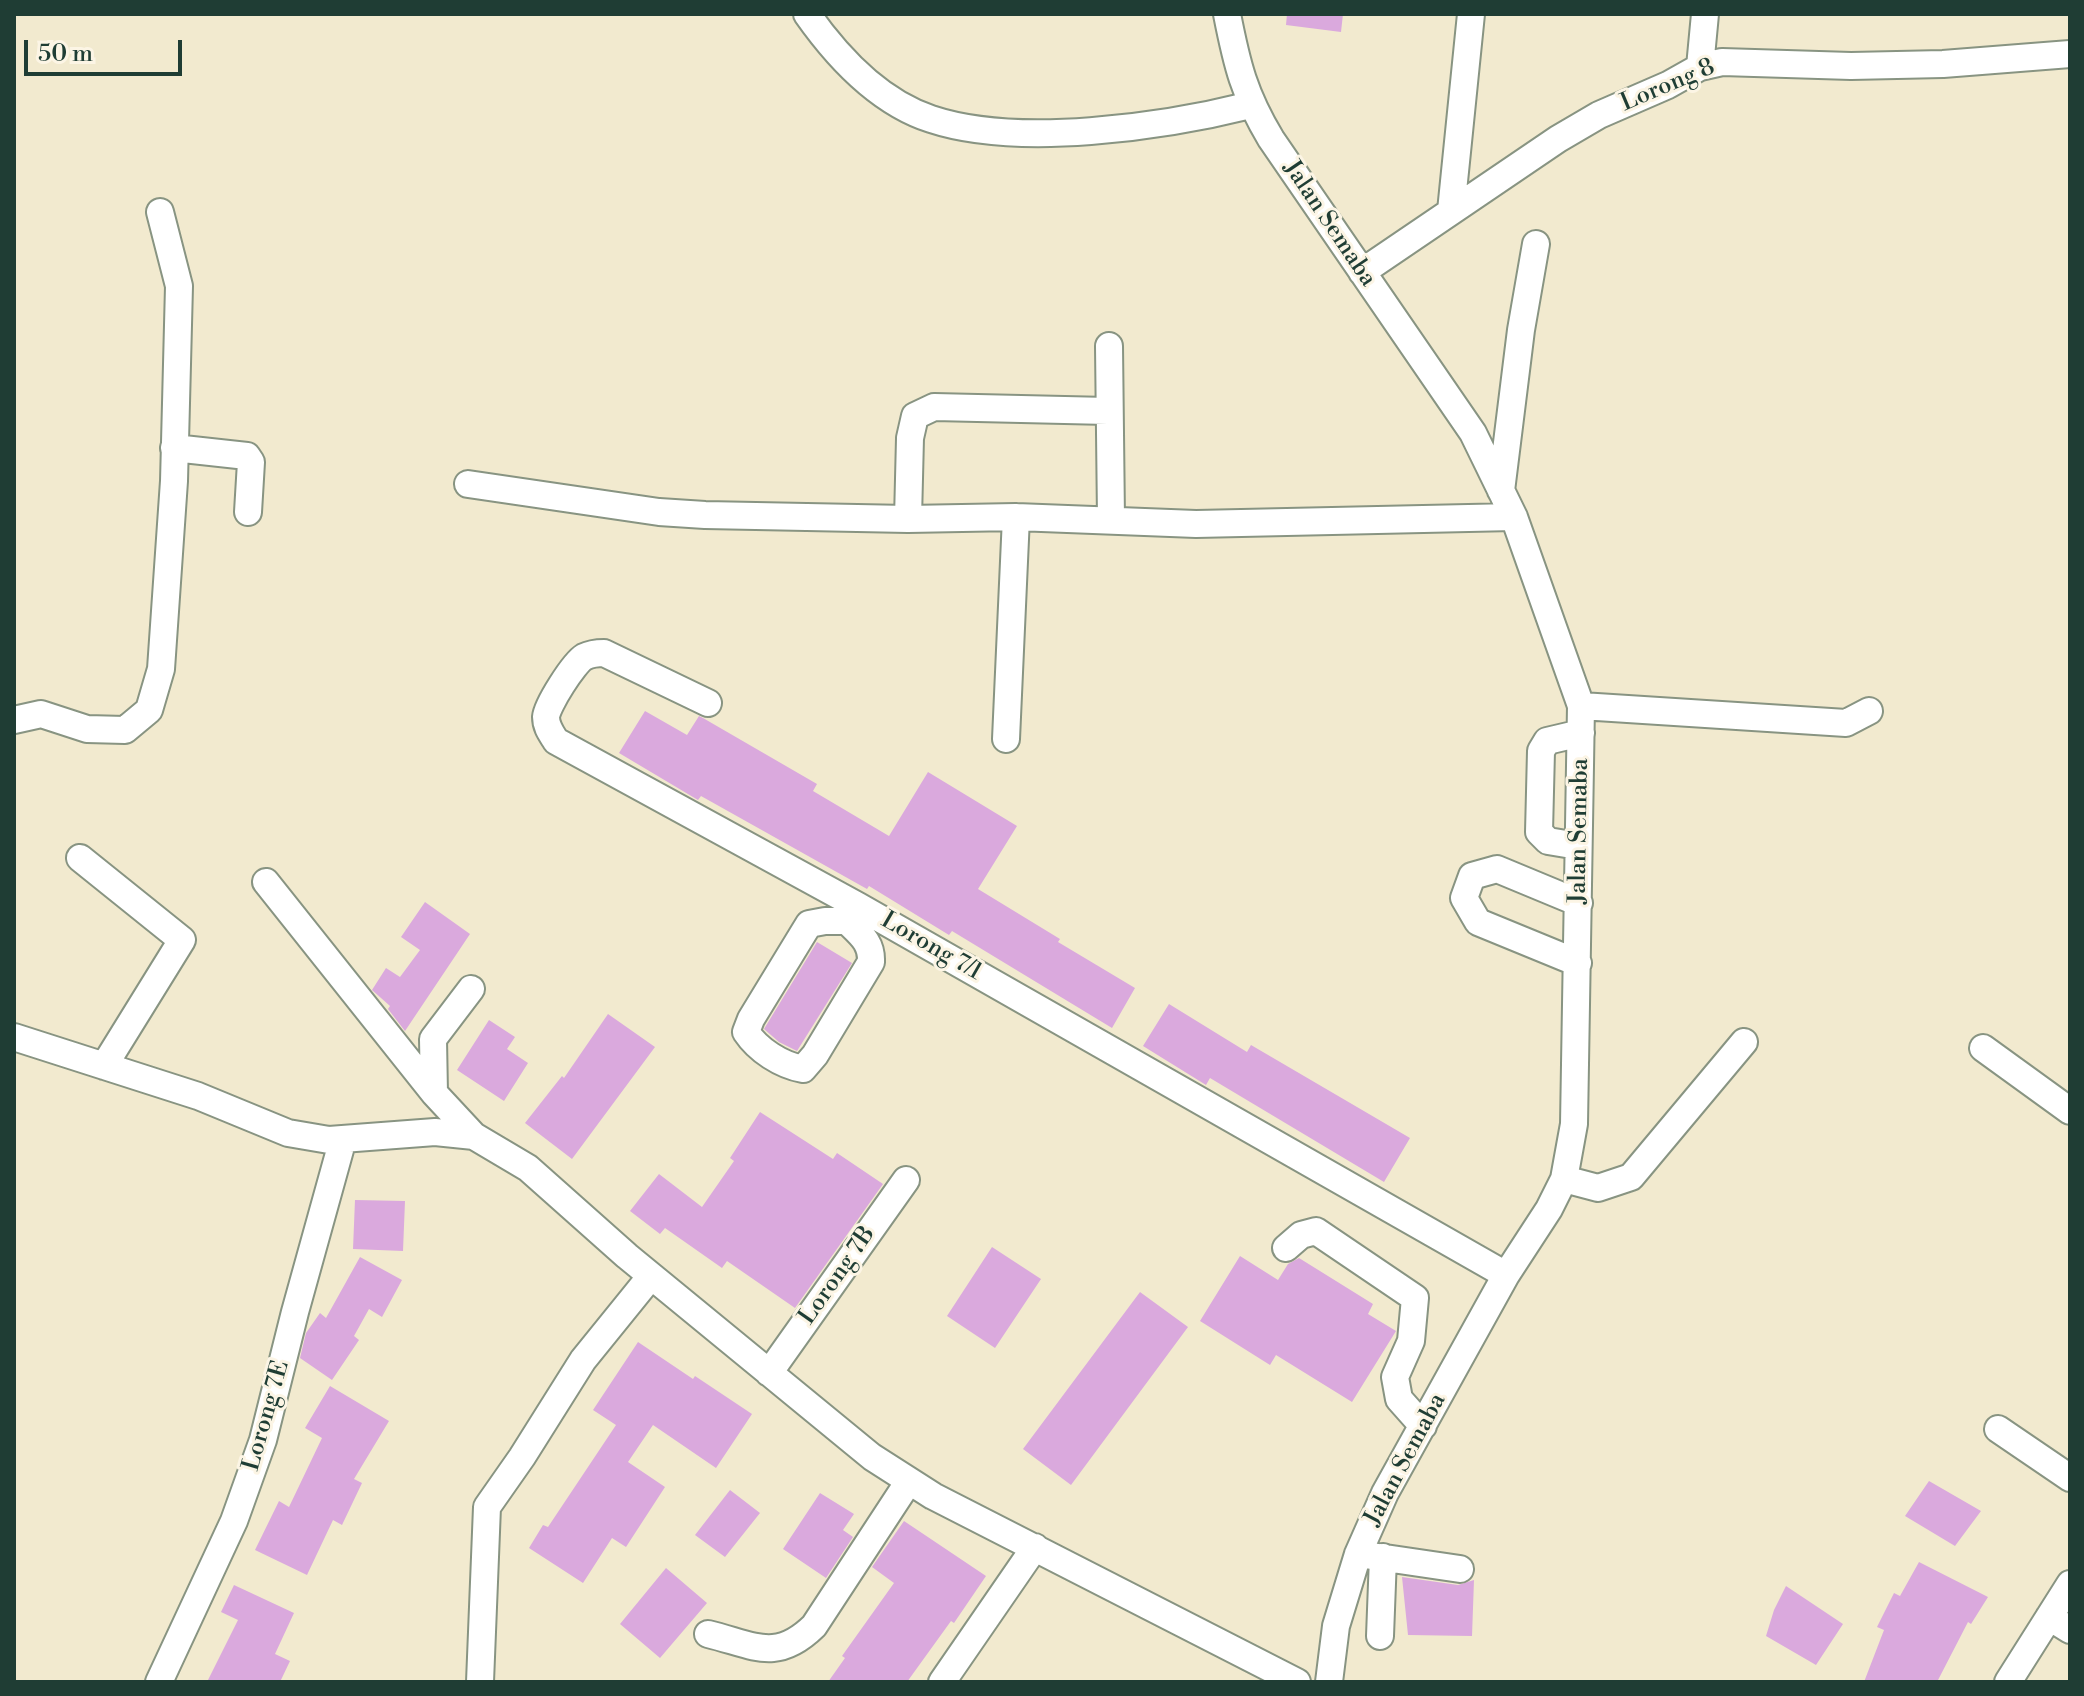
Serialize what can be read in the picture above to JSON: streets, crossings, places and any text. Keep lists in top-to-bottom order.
{
  "streets": {
    "street": [
      "Lorong 8",
      "Jalan Semaba",
      "Lorong 7/1",
      "Lorong 7B",
      "Lorong 7E"
    ]
  },
  "crossings": [
    ["Lorong 8", "Jalan Semaba"],
    ["Jalan Semaba", "Lorong 7/1"]
  ],
  "scale_bar": "50 m"
}
